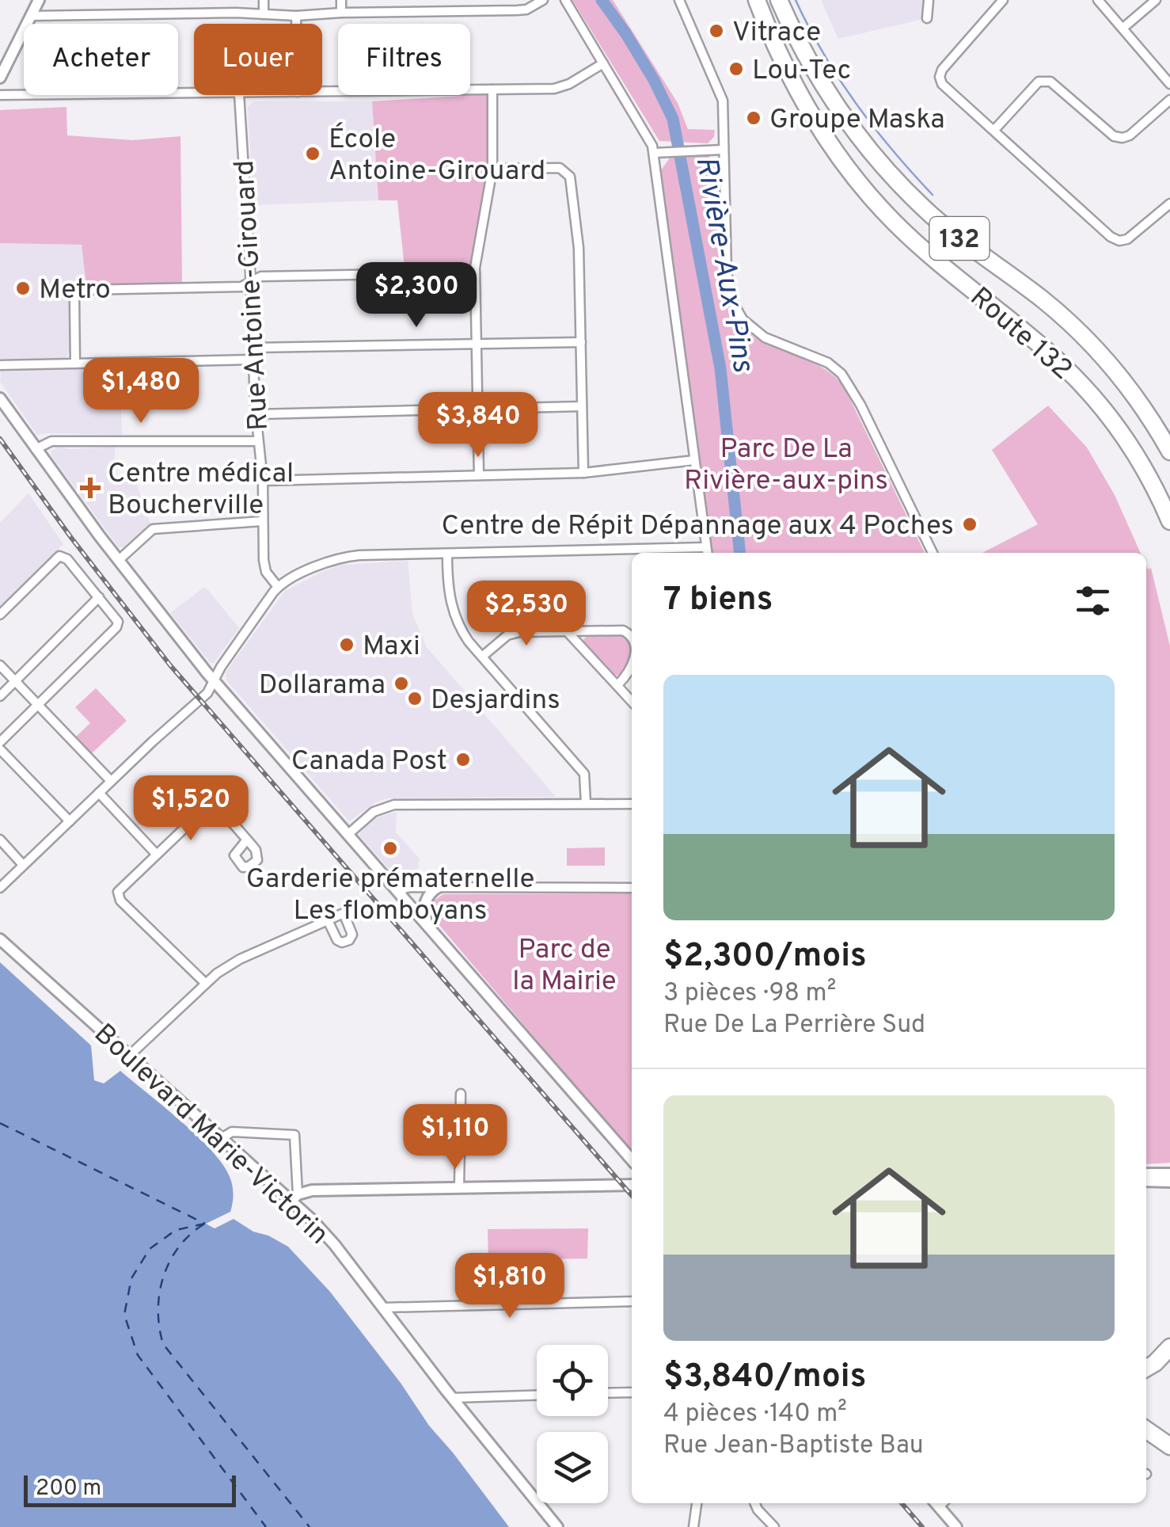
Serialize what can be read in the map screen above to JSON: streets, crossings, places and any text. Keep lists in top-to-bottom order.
{
  "streets": {
    "highway": ["132", "Route 132"],
    "street": ["Rue Antoine-Girouard", "Boulevard Marie-Victorin"]
  },
  "water": ["Rivière-Aux-Pins"],
  "parks": ["Parc De La Rivière-aux-pins", "Parc de la Mairie"],
  "places": {
    "other": [
      "Vitrace",
      "Lou-Tec",
      "Groupe Maska",
      "École Antoine-Girouard",
      "Metro",
      "Centre de Répit Dépannage aux 4 Poches",
      "Maxi",
      "Dollarama",
      "Desjardins",
      "Canada Post",
      "Garderie prématernelle Les flomboyans"
    ],
    "health": ["Centre médical Boucherville"]
  },
  "scale_bar": "200 m",
  "page": {
    "chip": ["Acheter", "Louer", "Filtres"],
    "price": [
      "$2,300",
      "$1,480",
      "$3,840",
      "$2,530",
      "$1,520",
      "$1,110",
      "$1,810"
    ],
    "heading": "7 biens",
    "list": [
      {
        "name": "$2,300/mois",
        "note": "3 pièces · 98 m² · Rue De La Perrière Sud"
      },
      {
        "name": "$3,840/mois",
        "note": "4 pièces · 140 m² · Rue Jean-Baptiste Bau"
      }
    ],
    "scale": "200 m"
  }
}
